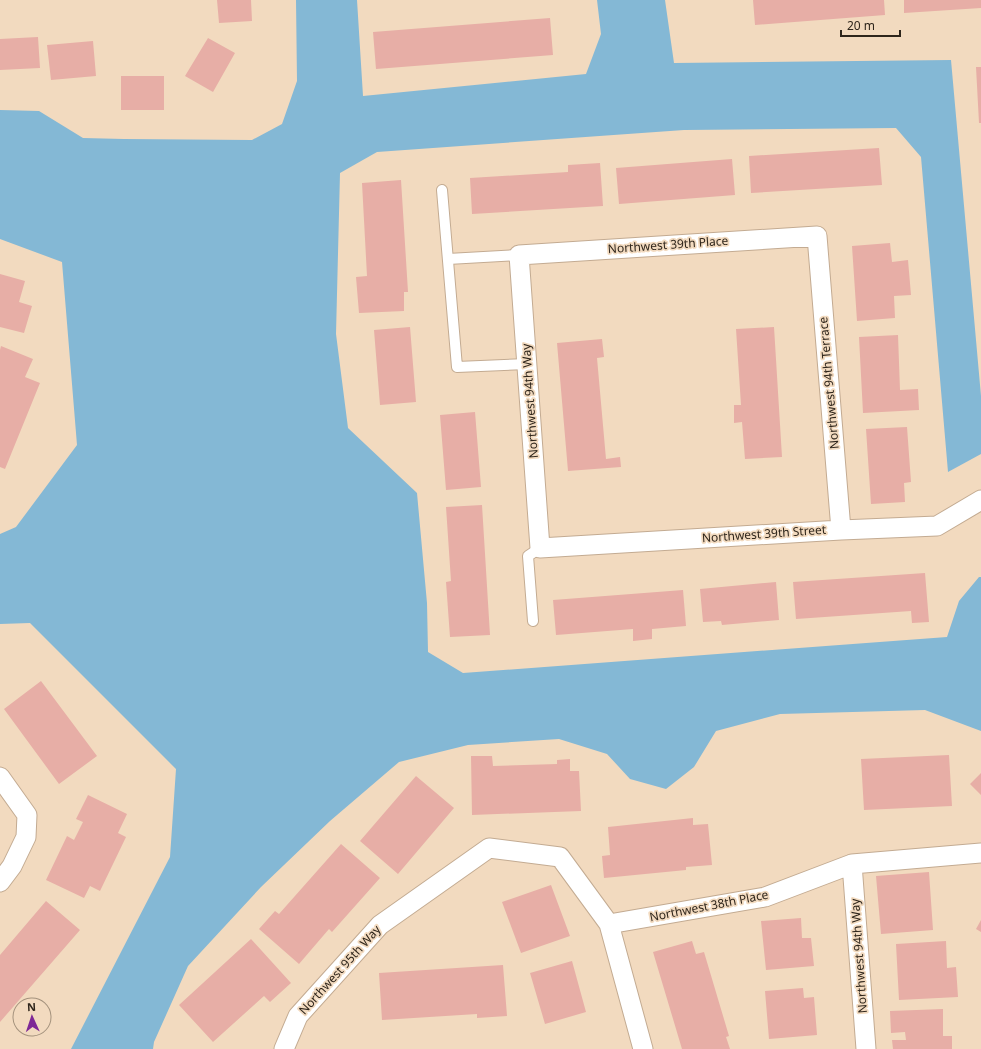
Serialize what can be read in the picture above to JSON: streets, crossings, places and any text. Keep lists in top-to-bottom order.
{
  "streets": {
    "street": [
      "Northwest 39th Place",
      "Northwest 94th Terrace",
      "Northwest 94th Way",
      "Northwest 39th Street",
      "Northwest 38th Place",
      "Northwest 95th Way"
    ]
  },
  "crossings": [
    ["Northwest 39th Place", "Northwest 94th Terrace"],
    ["Northwest 39th Place", "Northwest 94th Way"],
    ["Northwest 94th Terrace", "Northwest 39th Street"],
    ["Northwest 94th Way", "Northwest 39th Street"],
    ["Northwest 94th Way", "Northwest 38th Place"],
    ["Northwest 38th Place", "Northwest 95th Way"]
  ],
  "scale_bar": "20 m",
  "north": "top"
}
